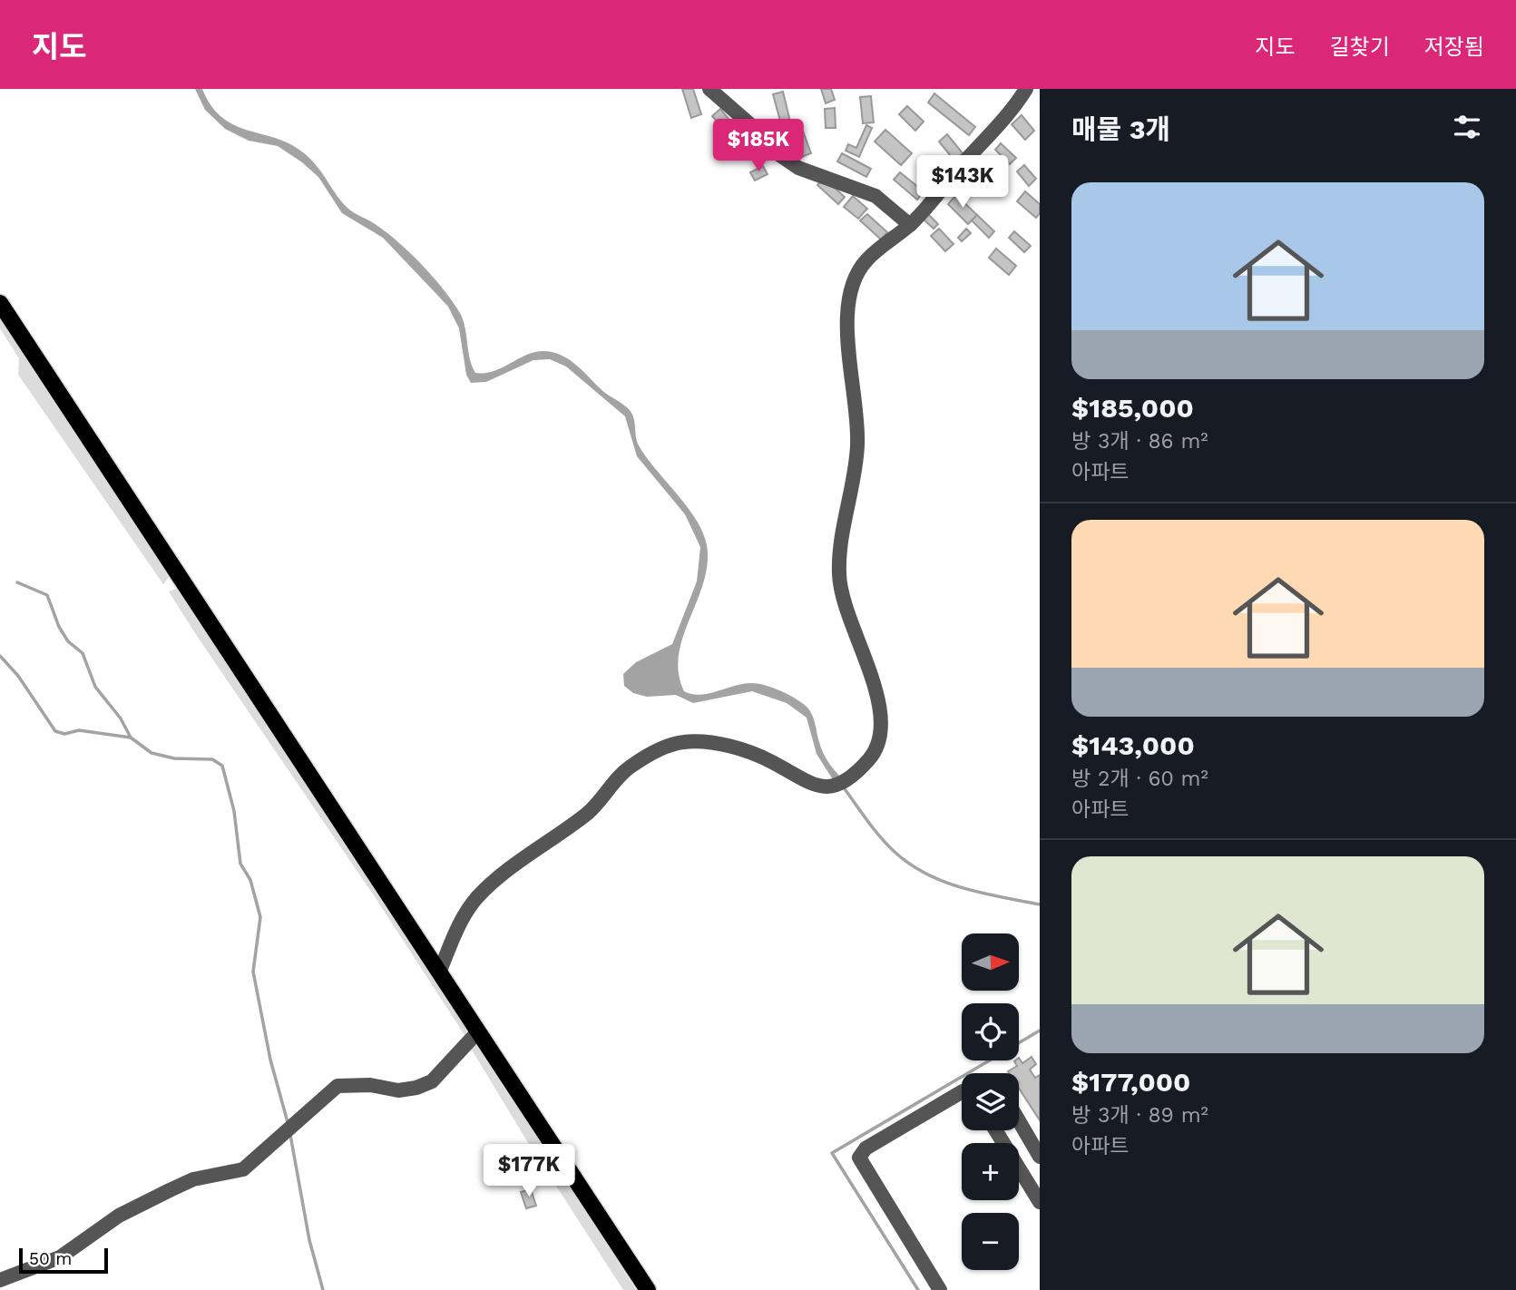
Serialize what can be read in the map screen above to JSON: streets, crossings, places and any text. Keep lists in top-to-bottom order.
{
  "scale_bar": "50 m",
  "north": "right",
  "page": {
    "header": "지도",
    "nav": ["지도", "길찾기", "저장됨"],
    "heading": "매물 3개",
    "price": ["$185K", "$143K", "$177K"],
    "list": [
      {
        "name": "$185,000",
        "note": "방 3개 · 86 m² · 아파트"
      },
      {
        "name": "$143,000",
        "note": "방 2개 · 60 m² · 아파트"
      },
      {
        "name": "$177,000",
        "note": "방 3개 · 89 m² · 아파트"
      }
    ],
    "map_buttons": ["+", "−"],
    "scale": "50 m"
  }
}
